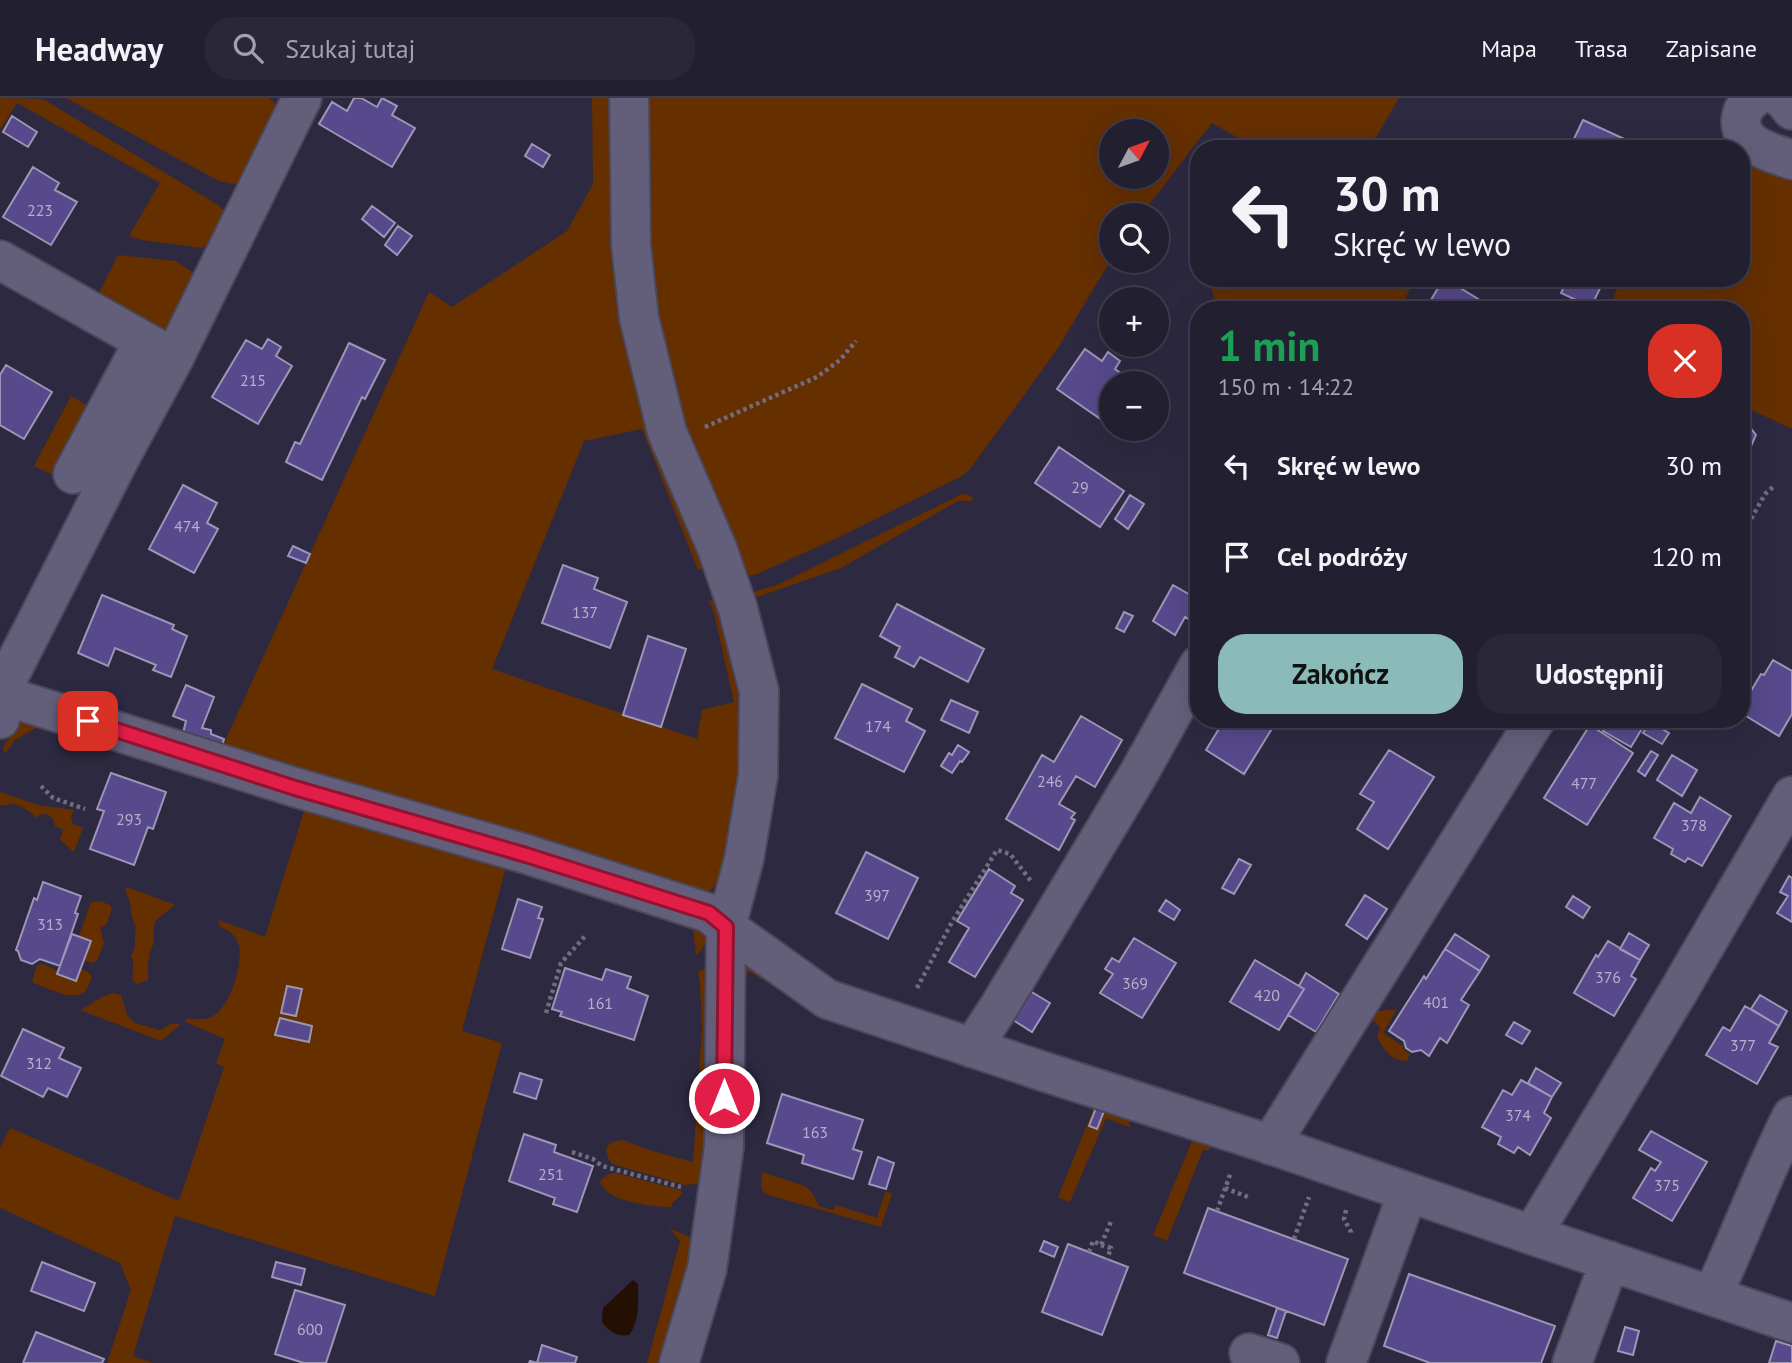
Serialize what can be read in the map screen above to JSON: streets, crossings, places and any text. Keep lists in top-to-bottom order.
{
  "house_numbers": [
    "223",
    "215",
    "29",
    "474",
    "137",
    "174",
    "246",
    "477",
    "293",
    "378",
    "397",
    "313",
    "376",
    "369",
    "420",
    "401",
    "161",
    "377",
    "312",
    "374",
    "163",
    "251",
    "375",
    "600"
  ],
  "north": "top right",
  "page": {
    "header": "Headway",
    "search": "Szukaj tutaj",
    "nav": ["Mapa", "Trasa", "Zapisane"],
    "map_buttons": ["+", "−"],
    "turn": ["30 m", "Skręć w lewo"],
    "heading": ["1 min", "150 m · 14:22"],
    "list": [
      {
        "name": "Skręć w lewo",
        "value": "30 m"
      },
      {
        "name": "Cel podróży",
        "value": "120 m"
      }
    ],
    "buttons": ["Zakończ", "Udostępnij"]
  }
}
